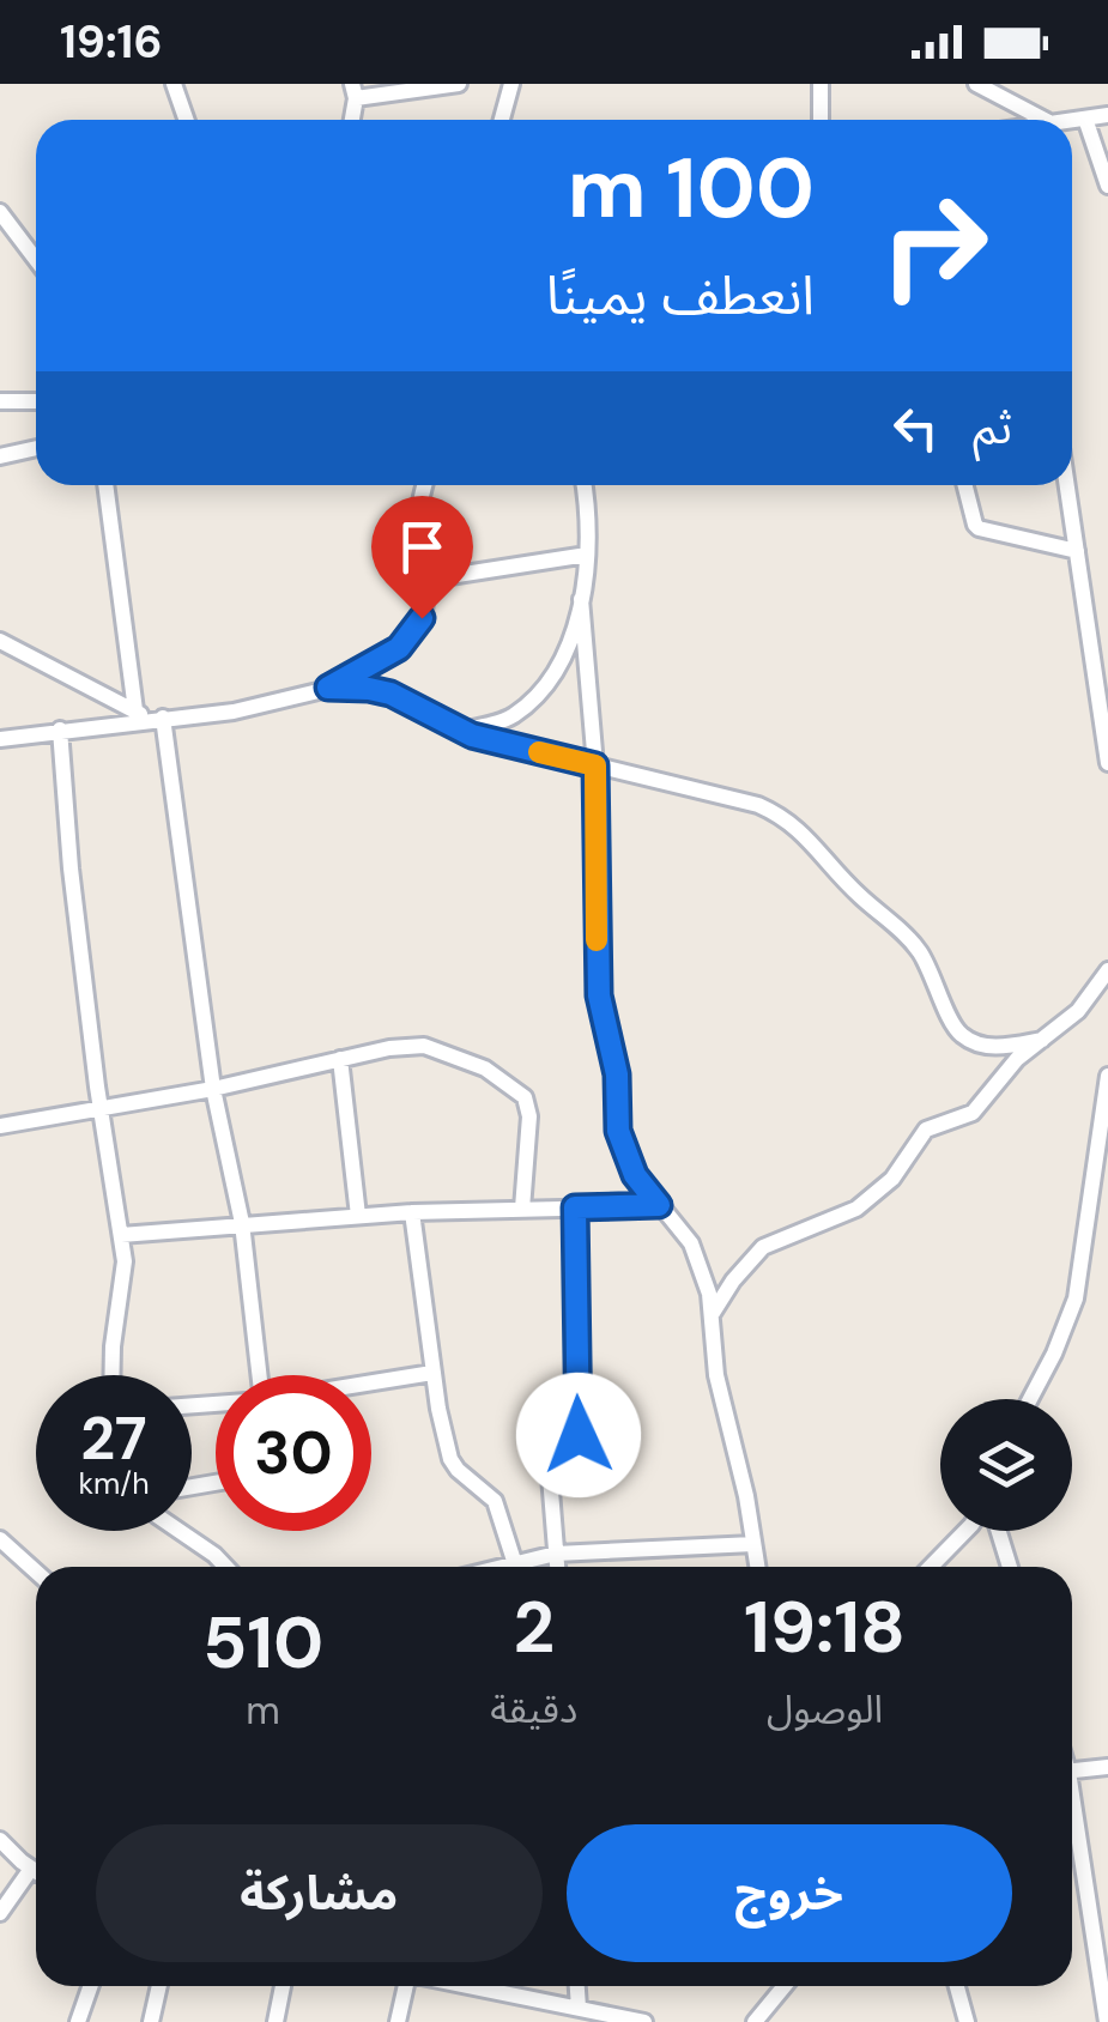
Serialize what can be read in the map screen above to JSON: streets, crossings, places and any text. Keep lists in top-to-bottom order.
{
  "page": {
    "status": "19:16",
    "turn": ["100 m", "انعطف يمينًا"],
    "then": "ثم",
    "speed": "27 km/h",
    "limit": "30",
    "eta": [
      "19:18",
      "الوصول",
      "2",
      "دقيقة",
      "510",
      "m"
    ],
    "buttons": ["خروج", "مشاركة"]
  }
}
